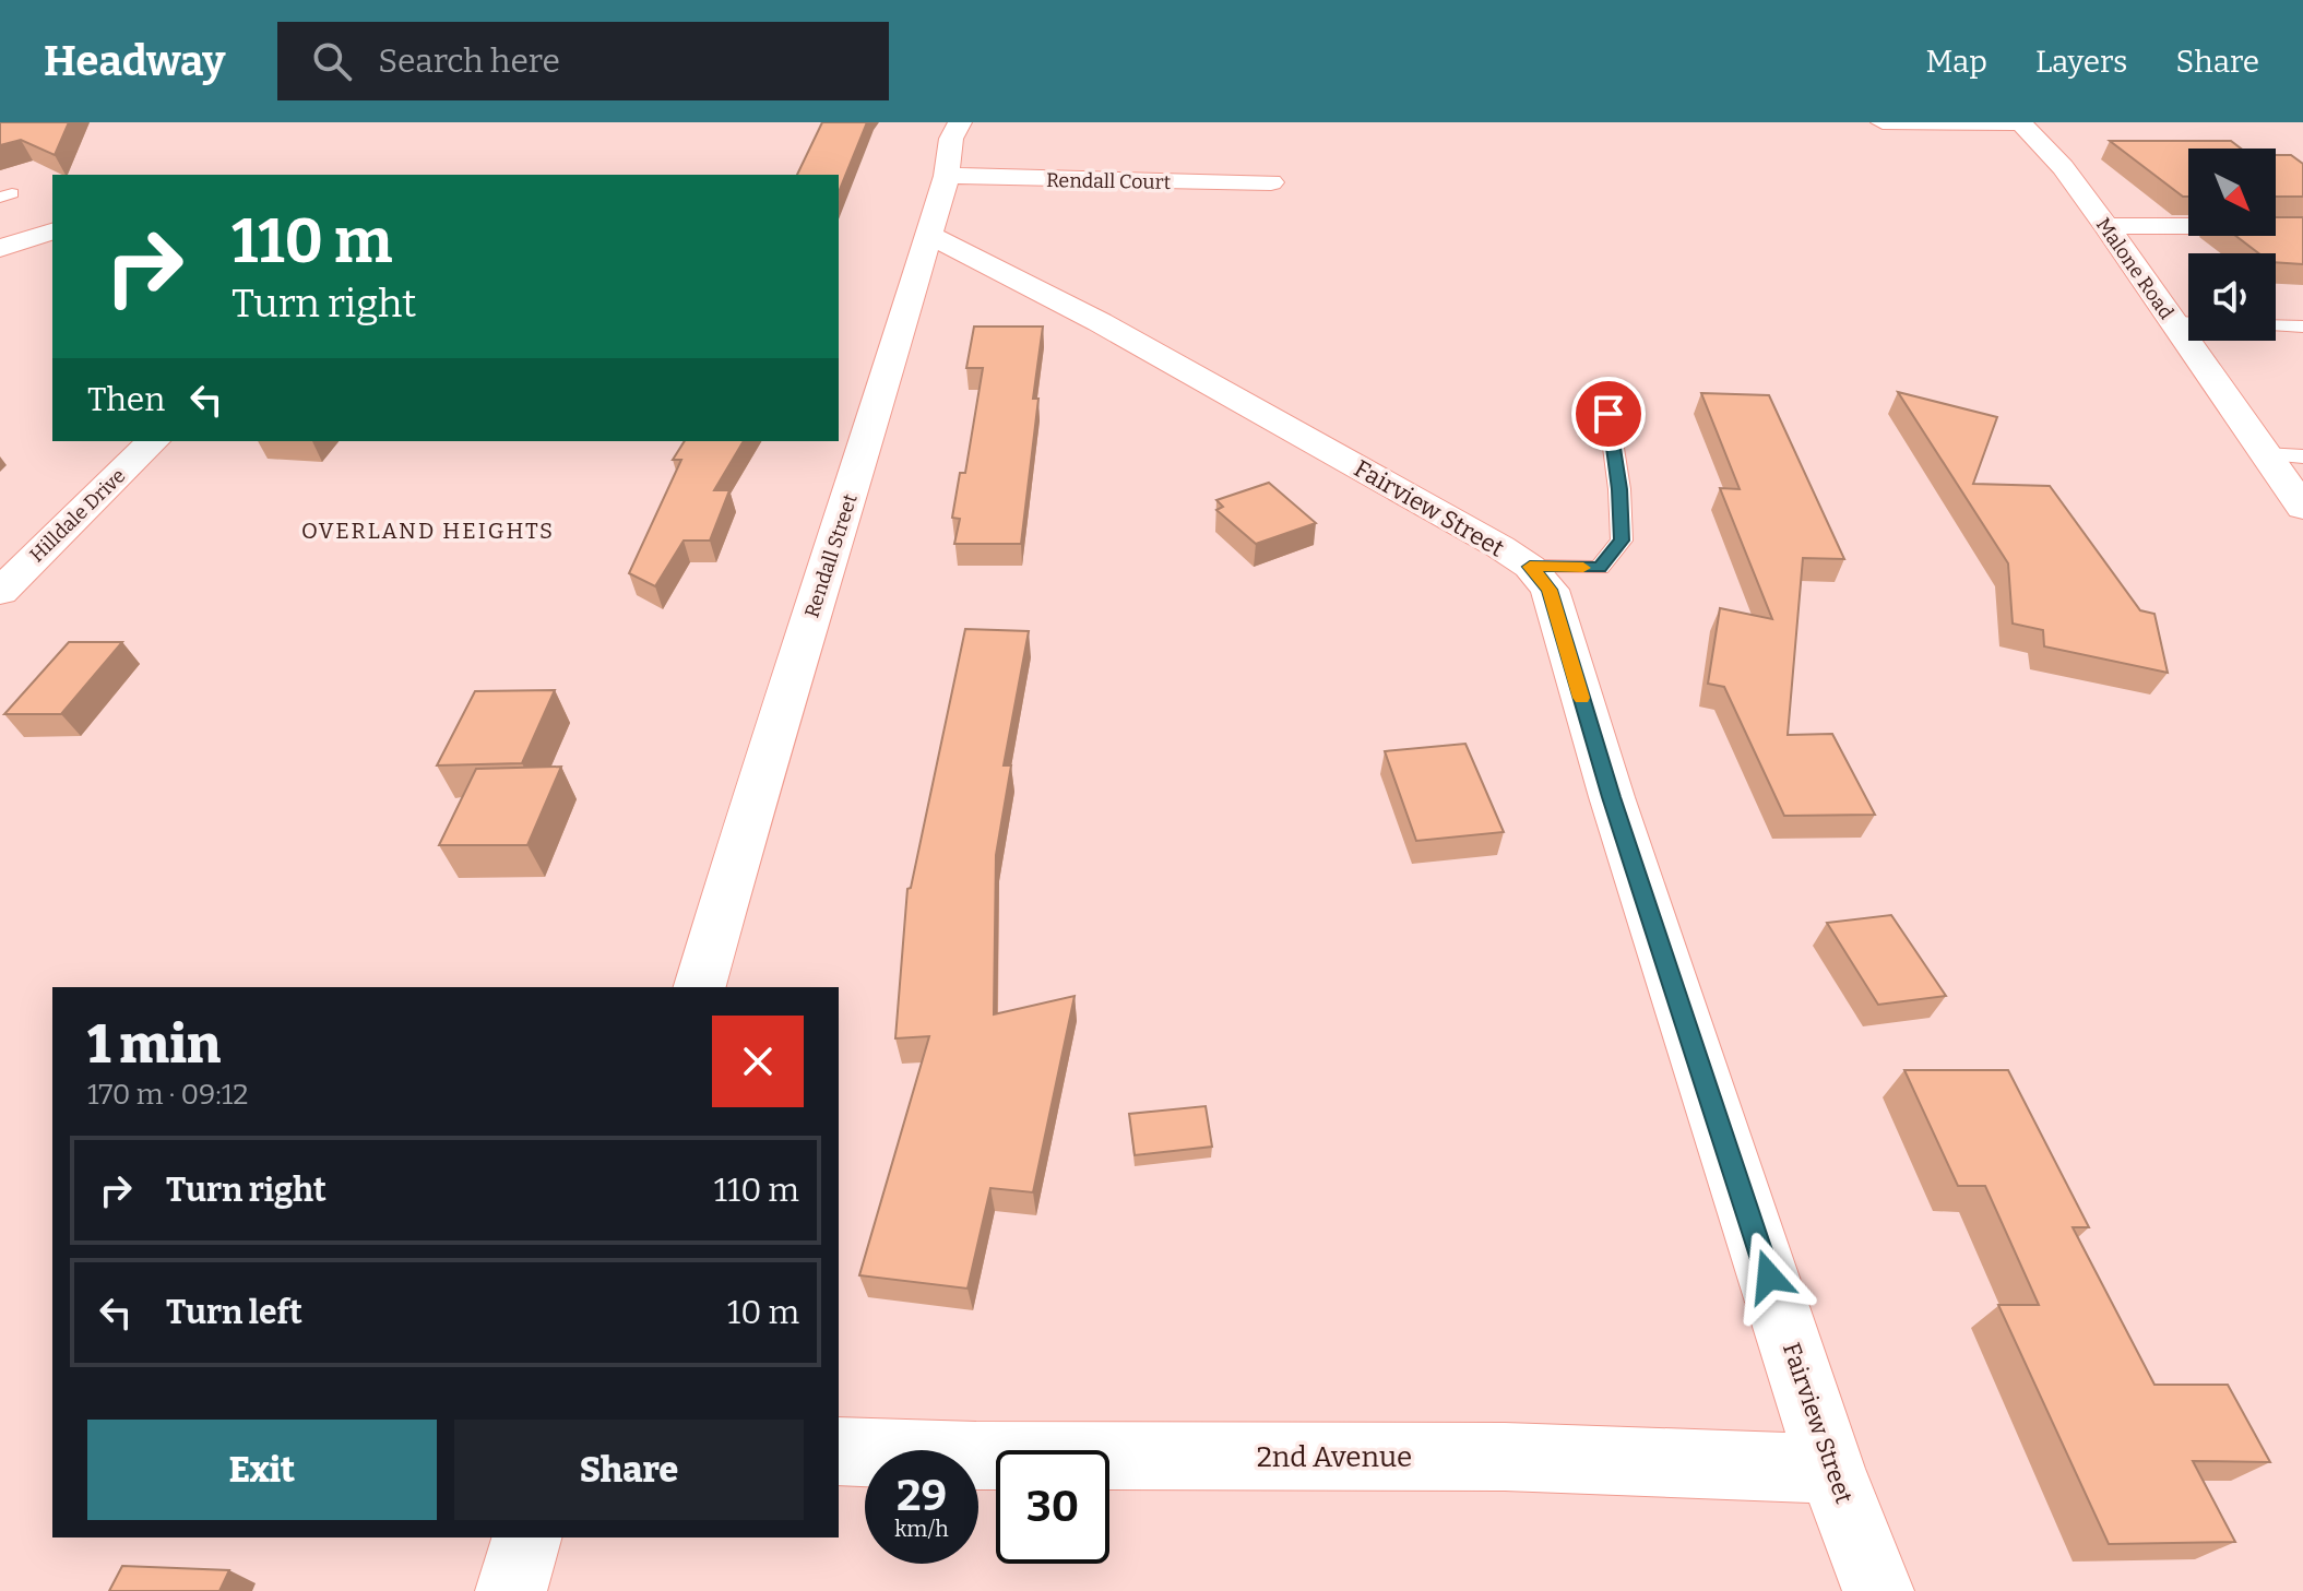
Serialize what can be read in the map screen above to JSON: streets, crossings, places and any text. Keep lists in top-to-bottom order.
{
  "streets": {
    "street": [
      "Rendall Court",
      "Malone Road",
      "Fairview Street",
      "Hilldale Drive",
      "Rendall Street",
      "2nd Avenue"
    ]
  },
  "crossings": [
    ["Rendall Court", "Rendall Street"],
    ["Fairview Street", "Rendall Street"],
    ["Fairview Street", "2nd Avenue"]
  ],
  "districts": ["OVERLAND HEIGHTS"],
  "north": "bottom right",
  "page": {
    "header": "Headway",
    "search": "Search here",
    "nav": ["Map", "Layers", "Share"],
    "turn": ["110 m", "Turn right"],
    "then": "Then",
    "heading": ["1 min", "170 m · 09:12"],
    "list": [
      {
        "name": "Turn right",
        "value": "110 m"
      },
      {
        "name": "Turn left",
        "value": "10 m"
      }
    ],
    "buttons": ["Exit", "Share"],
    "speed": "29 km/h",
    "limit": "30"
  }
}
